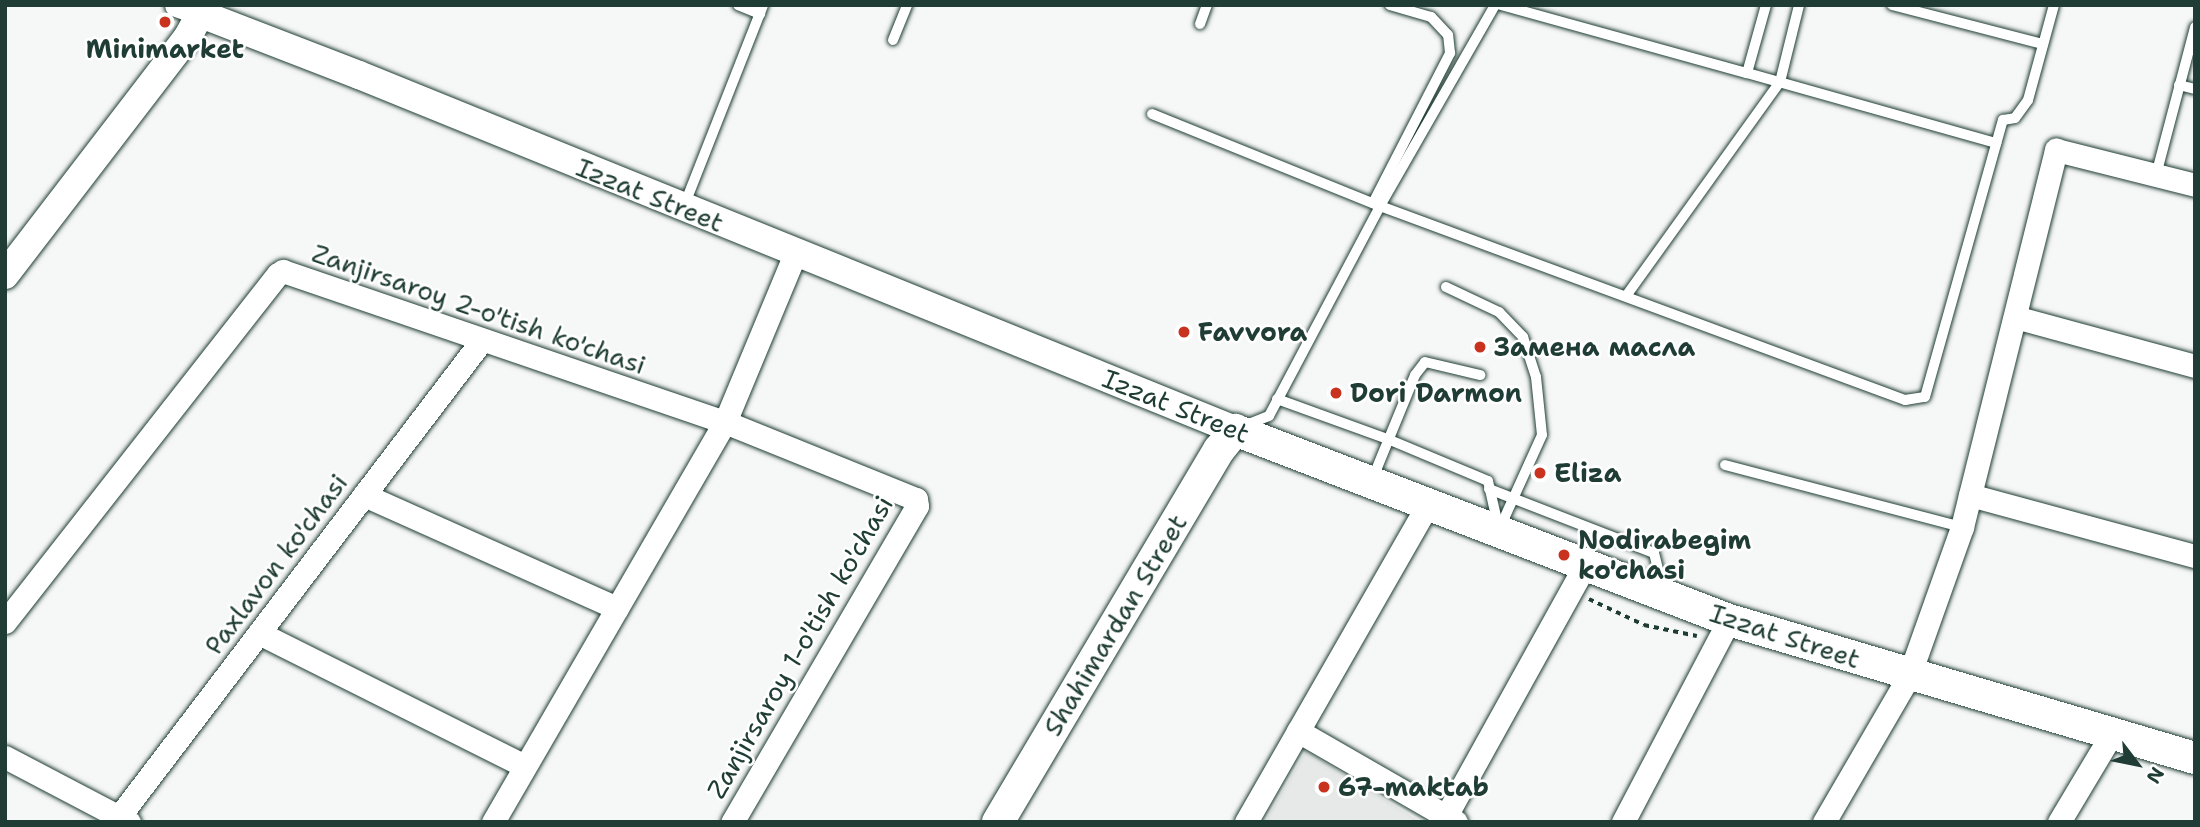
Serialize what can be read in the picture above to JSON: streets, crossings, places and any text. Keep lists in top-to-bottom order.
{
  "streets": {
    "main road": ["Izzat Street", "Shahimardan Street"],
    "street": ["Zanjirsaroy 2-o'tish ko'chasi", "Paxlavon ko'chasi", "Zanjirsaroy 1-o'tish ko'chasi"]
  },
  "crossings": [
    ["Izzat Street", "Shahimardan Street"],
    ["Zanjirsaroy 2-o'tish ko'chasi", "Paxlavon ko'chasi"],
    ["Zanjirsaroy 2-o'tish ko'chasi", "Zanjirsaroy 1-o'tish ko'chasi"]
  ],
  "places": [
    "Minimarket",
    "Favvora",
    "Замена масла",
    "Dori Darmon",
    "Eliza",
    "Nodirabegim ko'chasi",
    "67-maktab"
  ],
  "north": "bottom right"
}
